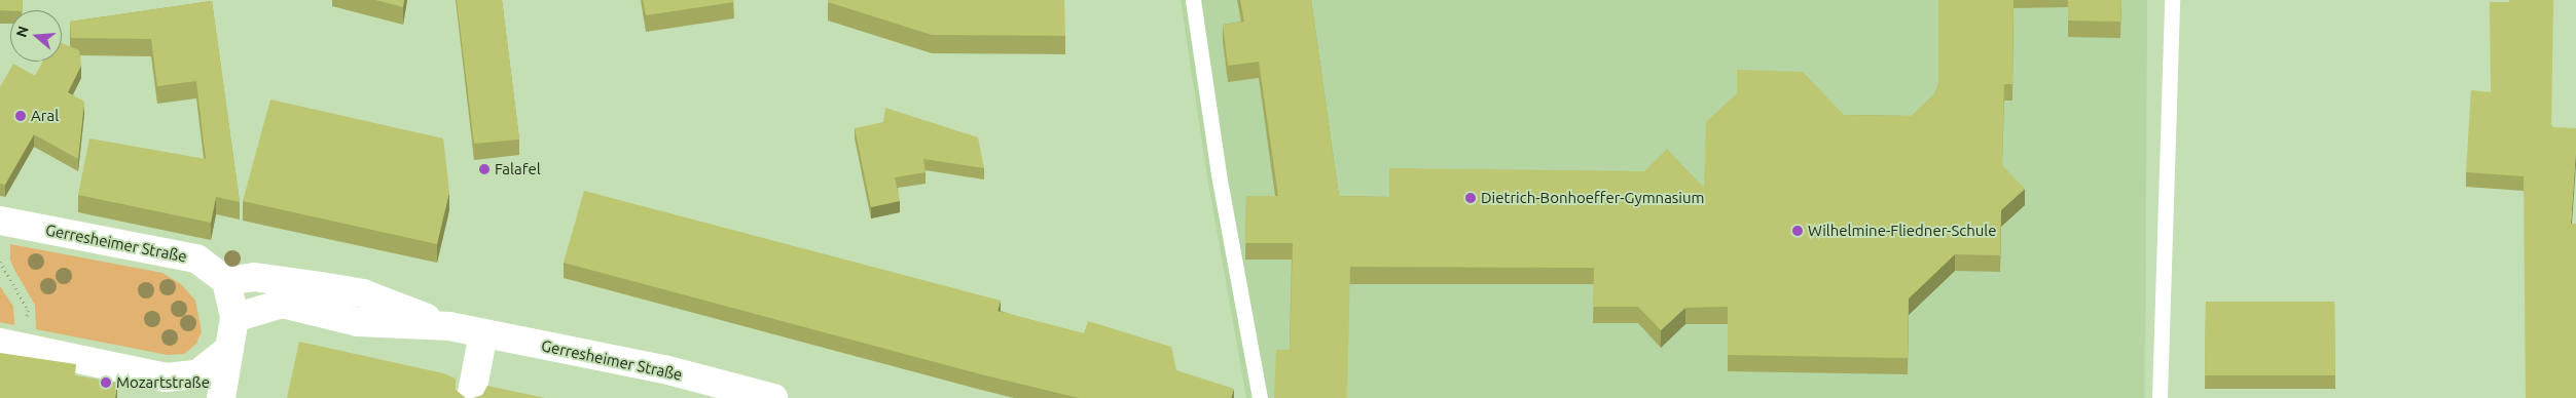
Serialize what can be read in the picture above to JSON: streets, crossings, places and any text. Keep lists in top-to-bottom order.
{
  "streets": {
    "street": ["Gerresheimer Straße"]
  },
  "places": [
    "Aral",
    "Falafel",
    "Dietrich-Bonhoeffer-Gymnasium",
    "Wilhelmine-Fliedner-Schule",
    "Mozartstraße"
  ],
  "north": "left"
}
